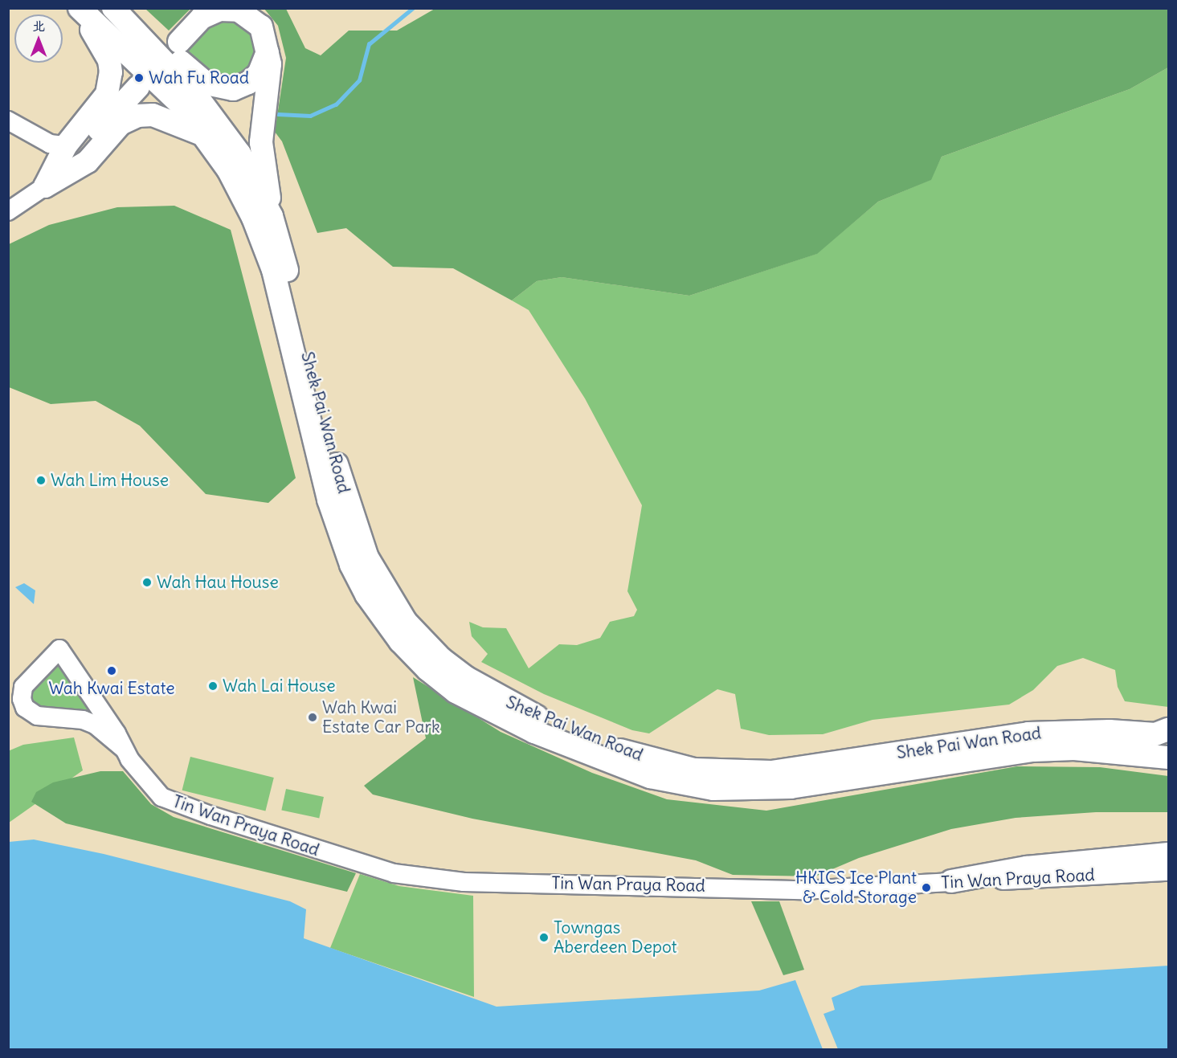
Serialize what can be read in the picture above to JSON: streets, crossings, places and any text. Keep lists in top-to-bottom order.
{
  "streets": {
    "main road": ["Shek Pai Wan Road"],
    "street": ["Tin Wan Praya Road"]
  },
  "places": [
    "Wah Fu Road",
    "Wah Lim House",
    "Wah Hau House",
    "Wah Kwai Estate",
    "Wah Lai House",
    "Wah Kwai Estate Car Park",
    "HKICS Ice Plant & Cold Storage",
    "Towngas Aberdeen Depot"
  ],
  "north": "top"
}
